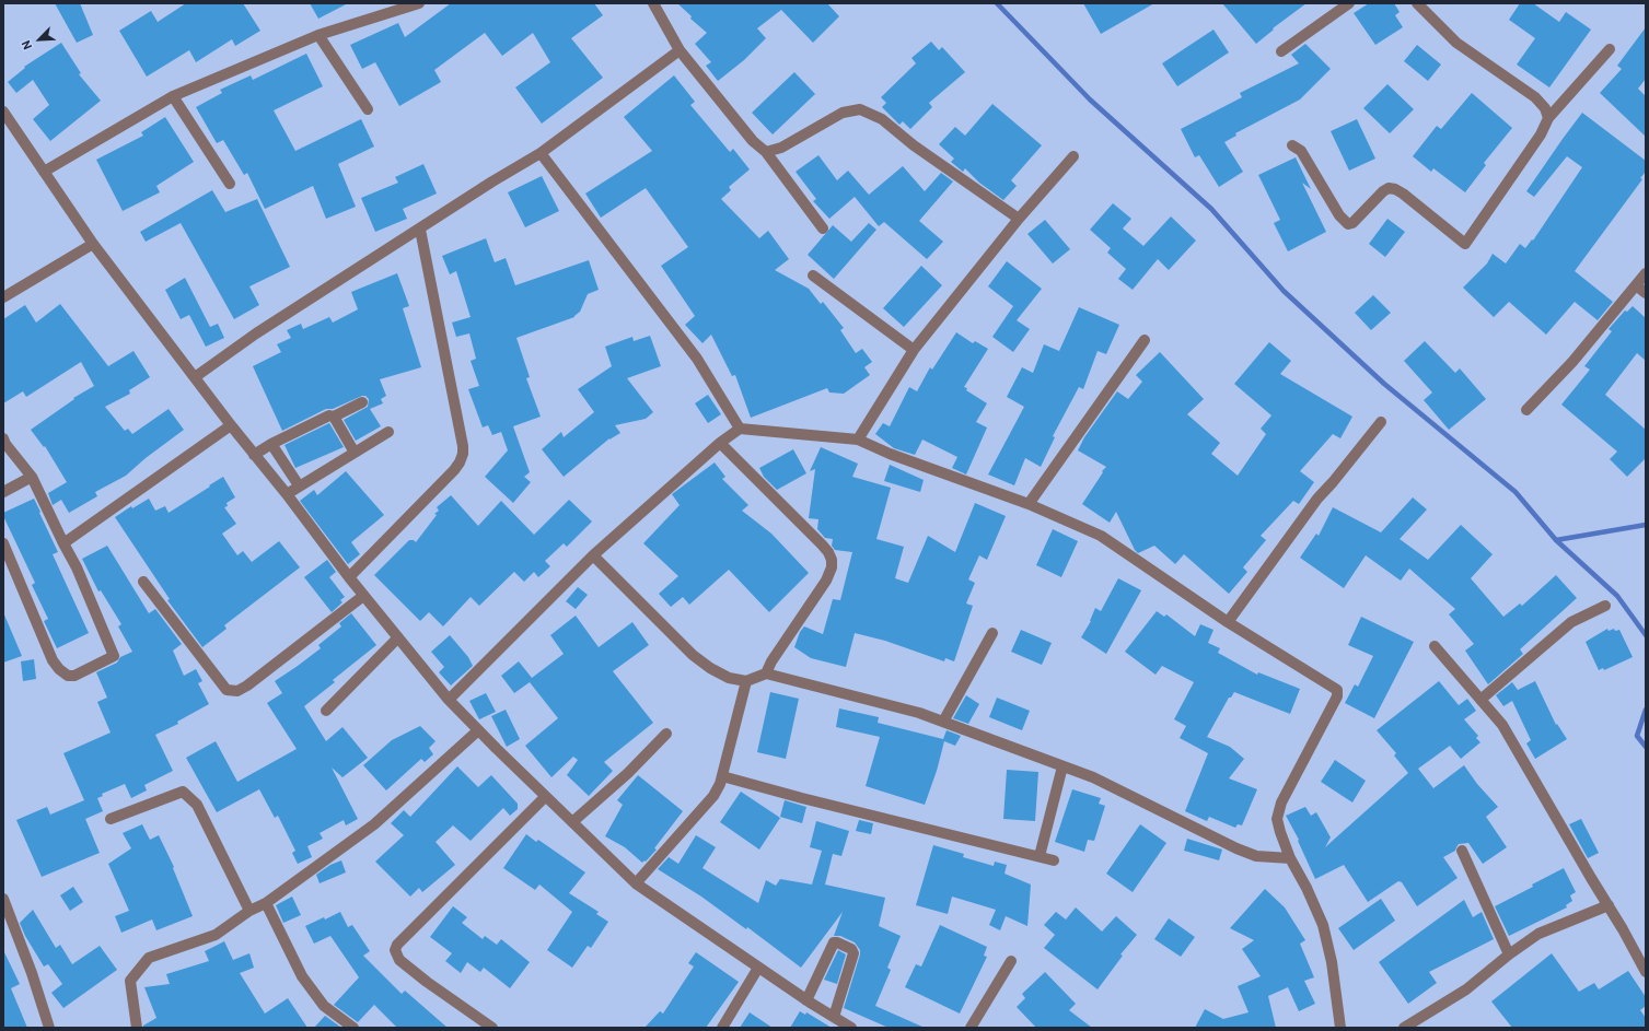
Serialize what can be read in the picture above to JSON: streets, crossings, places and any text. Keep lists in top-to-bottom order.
{
  "north": "bottom left"
}
